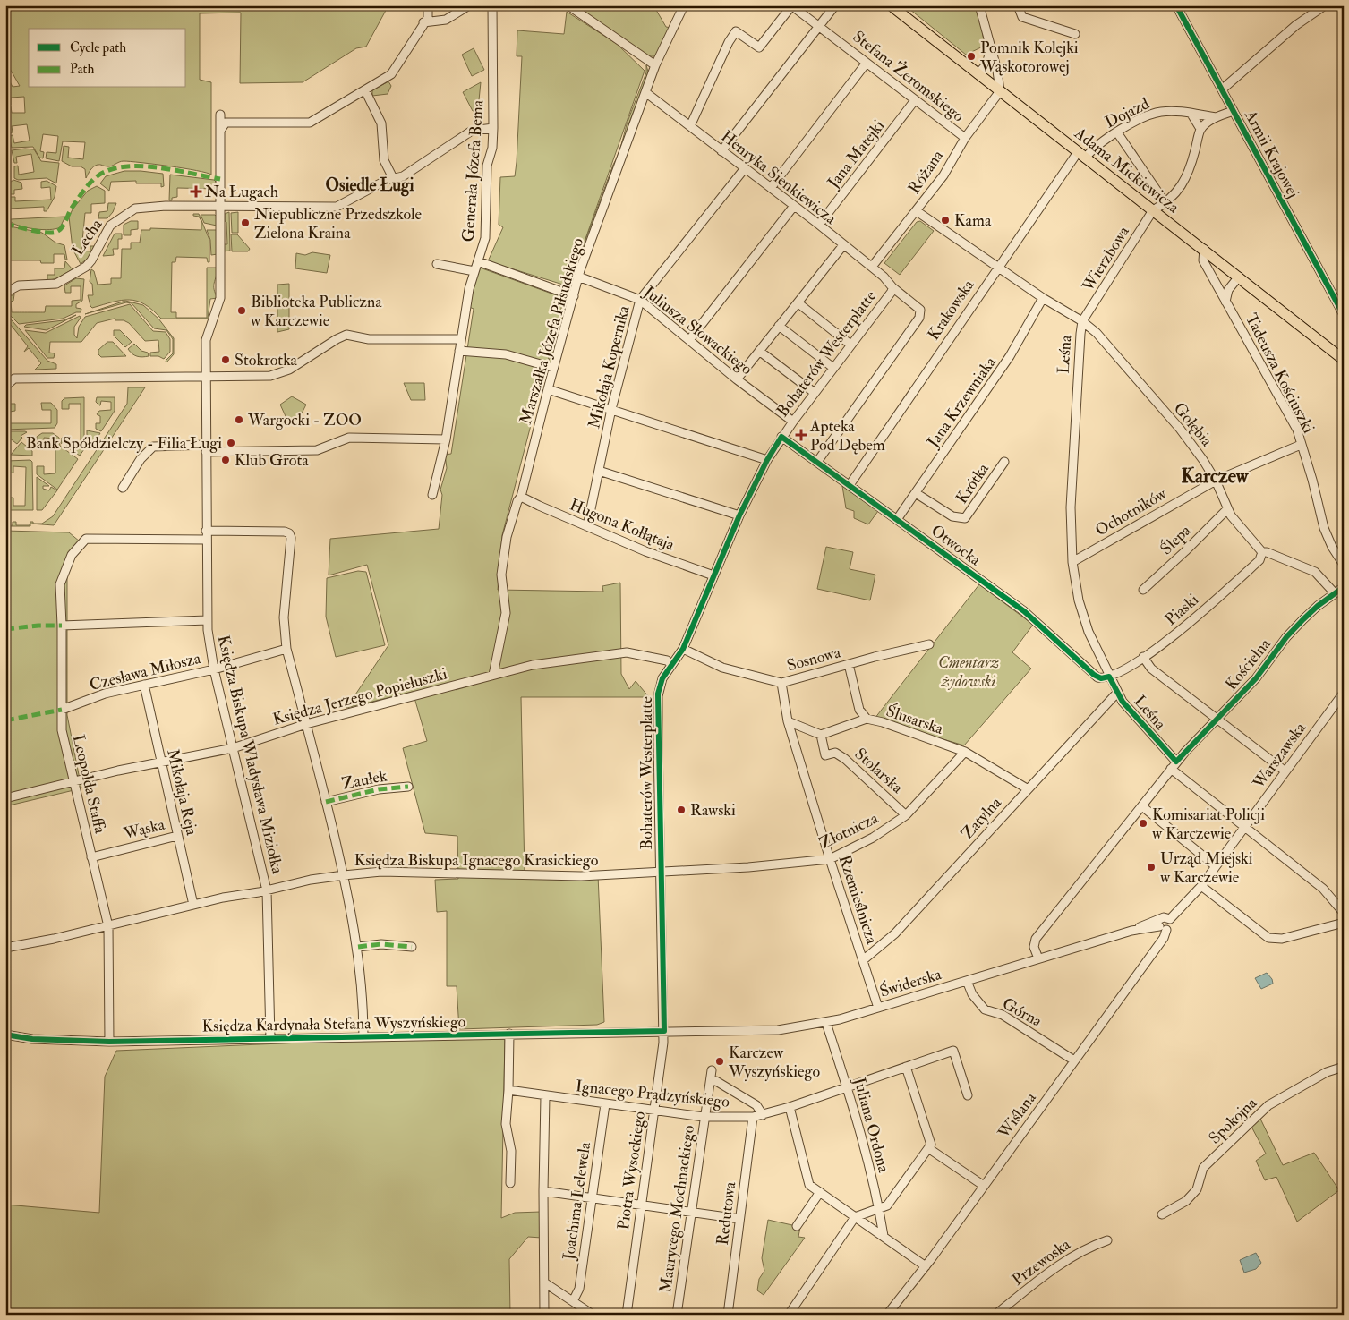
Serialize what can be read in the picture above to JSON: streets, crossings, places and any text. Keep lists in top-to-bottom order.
{
  "streets": {
    "main road": ["Adama Mickiewicza"],
    "street": [
      "Stefana Żeromskiego",
      "Dojazd",
      "Jana Matejki",
      "Armii Krajowej",
      "Generała Józefa Bema",
      "Różana",
      "Henryka Sienkiewicza",
      "Lecha",
      "Wierzbowa",
      "Krakowska",
      "Juliusza Słowackiego",
      "Marszałka Józefa Piłsudskiego",
      "Bohaterów Westerplatte",
      "Leśna",
      "Mikołaja Kopernika",
      "Tadeusza Kościuszki",
      "Jana Krzewniaka",
      "Gołębia",
      "Krótka",
      "Ochotników",
      "Hugona Kołłątaja",
      "Ślepa",
      "Otwocka",
      "Piaski",
      "Sosnowa",
      "Kościelna",
      "Czesława Miłosza",
      "Księdza Jerzego Popiełuszki",
      "Ślusarska",
      "Księdza Biskupa Władysława Miziołka",
      "Warszawska",
      "Stolarska",
      "Zaułek",
      "Leopolda Staffa",
      "Mikołaja Reja",
      "Zatylna",
      "Wąska",
      "Złotnicza",
      "Księdza Biskupa Ignacego Krasickiego",
      "Rzemieślnicza",
      "Świderska",
      "Górna",
      "Księdza Kardynała Stefana Wyszyńskiego",
      "Ignacego Prądzyńskiego",
      "Wiślana",
      "Spokojna",
      "Juliana Ordona",
      "Piotra Wysockiego",
      "Joachima Lelewela",
      "Maurycego Mochnackiego",
      "Redutowa",
      "Przewoska"
    ]
  },
  "crossings": [
    ["Stefana Żeromskiego", "Jana Matejki"],
    ["Stefana Żeromskiego", "Różana"],
    ["Dojazd", "Armii Krajowej"],
    ["Dojazd", "Adama Mickiewicza"],
    ["Dojazd", "Krakowska"],
    ["Jana Matejki", "Henryka Sienkiewicza"],
    ["Adama Mickiewicza", "Różana"],
    ["Adama Mickiewicza", "Wierzbowa"],
    ["Adama Mickiewicza", "Krakowska"],
    ["Adama Mickiewicza", "Tadeusza Kościuszki"],
    ["Generała Józefa Bema", "Lecha"],
    ["Różana", "Henryka Sienkiewicza"],
    ["Henryka Sienkiewicza", "Marszałka Józefa Piłsudskiego"],
    ["Henryka Sienkiewicza", "Bohaterów Westerplatte"],
    ["Henryka Sienkiewicza", "Mikołaja Kopernika"],
    ["Henryka Sienkiewicza", "Otwocka"],
    ["Lecha", "Księdza Biskupa Władysława Miziołka"],
    ["Wierzbowa", "Leśna"],
    ["Wierzbowa", "Gołębia"],
    ["Krakowska", "Otwocka"],
    ["Juliusza Słowackiego", "Marszałka Józefa Piłsudskiego"],
    ["Juliusza Słowackiego", "Bohaterów Westerplatte"],
    ["Juliusza Słowackiego", "Mikołaja Kopernika"],
    ["Marszałka Józefa Piłsudskiego", "Hugona Kołłątaja"],
    ["Marszałka Józefa Piłsudskiego", "Księdza Jerzego Popiełuszki"],
    ["Bohaterów Westerplatte", "Hugona Kołłątaja"],
    ["Bohaterów Westerplatte", "Otwocka"],
    ["Bohaterów Westerplatte", "Sosnowa"],
    ["Bohaterów Westerplatte", "Księdza Jerzego Popiełuszki"],
    ["Bohaterów Westerplatte", "Złotnicza"],
    ["Bohaterów Westerplatte", "Księdza Biskupa Ignacego Krasickiego"],
    ["Bohaterów Westerplatte", "Świderska"],
    ["Bohaterów Westerplatte", "Księdza Kardynała Stefana Wyszyńskiego"],
    ["Bohaterów Westerplatte", "Piotra Wysockiego"],
    ["Leśna", "Gołębia"],
    ["Leśna", "Ochotników"],
    ["Leśna", "Otwocka"],
    ["Leśna", "Piaski"],
    ["Leśna", "Kościelna"],
    ["Leśna", "Zatylna"],
    ["Mikołaja Kopernika", "Hugona Kołłątaja"],
    ["Tadeusza Kościuszki", "Ochotników"],
    ["Jana Krzewniaka", "Gołębia"],
    ["Jana Krzewniaka", "Krótka"],
    ["Jana Krzewniaka", "Otwocka"],
    ["Gołębia", "Ochotników"],
    ["Gołębia", "Ślepa"],
    ["Gołębia", "Piaski"],
    ["Otwocka", "Piaski"],
    ["Sosnowa", "Rzemieślnicza"],
    ["Kościelna", "Świderska"],
    ["Czesława Miłosza", "Księdza Biskupa Władysława Miziołka"],
    ["Czesława Miłosza", "Leopolda Staffa"],
    ["Czesława Miłosza", "Mikołaja Reja"],
    ["Księdza Jerzego Popiełuszki", "Księdza Biskupa Władysława Miziołka"],
    ["Księdza Jerzego Popiełuszki", "Leopolda Staffa"],
    ["Księdza Jerzego Popiełuszki", "Mikołaja Reja"],
    ["Ślusarska", "Stolarska"],
    ["Ślusarska", "Zatylna"],
    ["Ślusarska", "Złotnicza"],
    ["Księdza Biskupa Władysława Miziołka", "Leopolda Staffa"],
    ["Księdza Biskupa Władysława Miziołka", "Księdza Biskupa Ignacego Krasickiego"],
    ["Księdza Biskupa Władysława Miziołka", "Księdza Kardynała Stefana Wyszyńskiego"],
    ["Warszawska", "Wiślana"],
    ["Stolarska", "Złotnicza"],
    ["Leopolda Staffa", "Wąska"],
    ["Leopolda Staffa", "Księdza Biskupa Ignacego Krasickiego"],
    ["Leopolda Staffa", "Księdza Kardynała Stefana Wyszyńskiego"],
    ["Mikołaja Reja", "Wąska"],
    ["Mikołaja Reja", "Księdza Biskupa Ignacego Krasickiego"],
    ["Zatylna", "Rzemieślnicza"],
    ["Złotnicza", "Księdza Biskupa Ignacego Krasickiego"],
    ["Złotnicza", "Rzemieślnicza"],
    ["Rzemieślnicza", "Świderska"],
    ["Świderska", "Górna"],
    ["Świderska", "Księdza Kardynała Stefana Wyszyńskiego"],
    ["Świderska", "Wiślana"],
    ["Świderska", "Juliana Ordona"],
    ["Świderska", "Piotra Wysockiego"],
    ["Górna", "Wiślana"],
    ["Księdza Kardynała Stefana Wyszyńskiego", "Piotra Wysockiego"],
    ["Ignacego Prądzyńskiego", "Juliana Ordona"],
    ["Ignacego Prądzyńskiego", "Piotra Wysockiego"],
    ["Ignacego Prądzyńskiego", "Joachima Lelewela"],
    ["Ignacego Prądzyńskiego", "Maurycego Mochnackiego"],
    ["Ignacego Prądzyńskiego", "Redutowa"]
  ],
  "districts": ["Osiedle Ługi", "Karczew"],
  "parks": ["Cmentarz żydowski"],
  "places": {
    "other": [
      "Pomnik Kolejki Wąskotorowej",
      "Kama",
      "Niepubliczne Przedszkole Zielona Kraina",
      "Biblioteka Publiczna w Karczewie",
      "Stokrotka",
      "Wargocki - ZOO",
      "Bank Spółdzielczy - Filia Ługi",
      "Klub Grota",
      "Rawski",
      "Komisariat Policji w Karczewie",
      "Urząd Miejski w Karczewie",
      "Karczew Wyszyńskiego"
    ],
    "health": ["Na Ługach", "Apteka Pod Dębem"]
  },
  "legend": ["Cycle path", "Path"]
}
